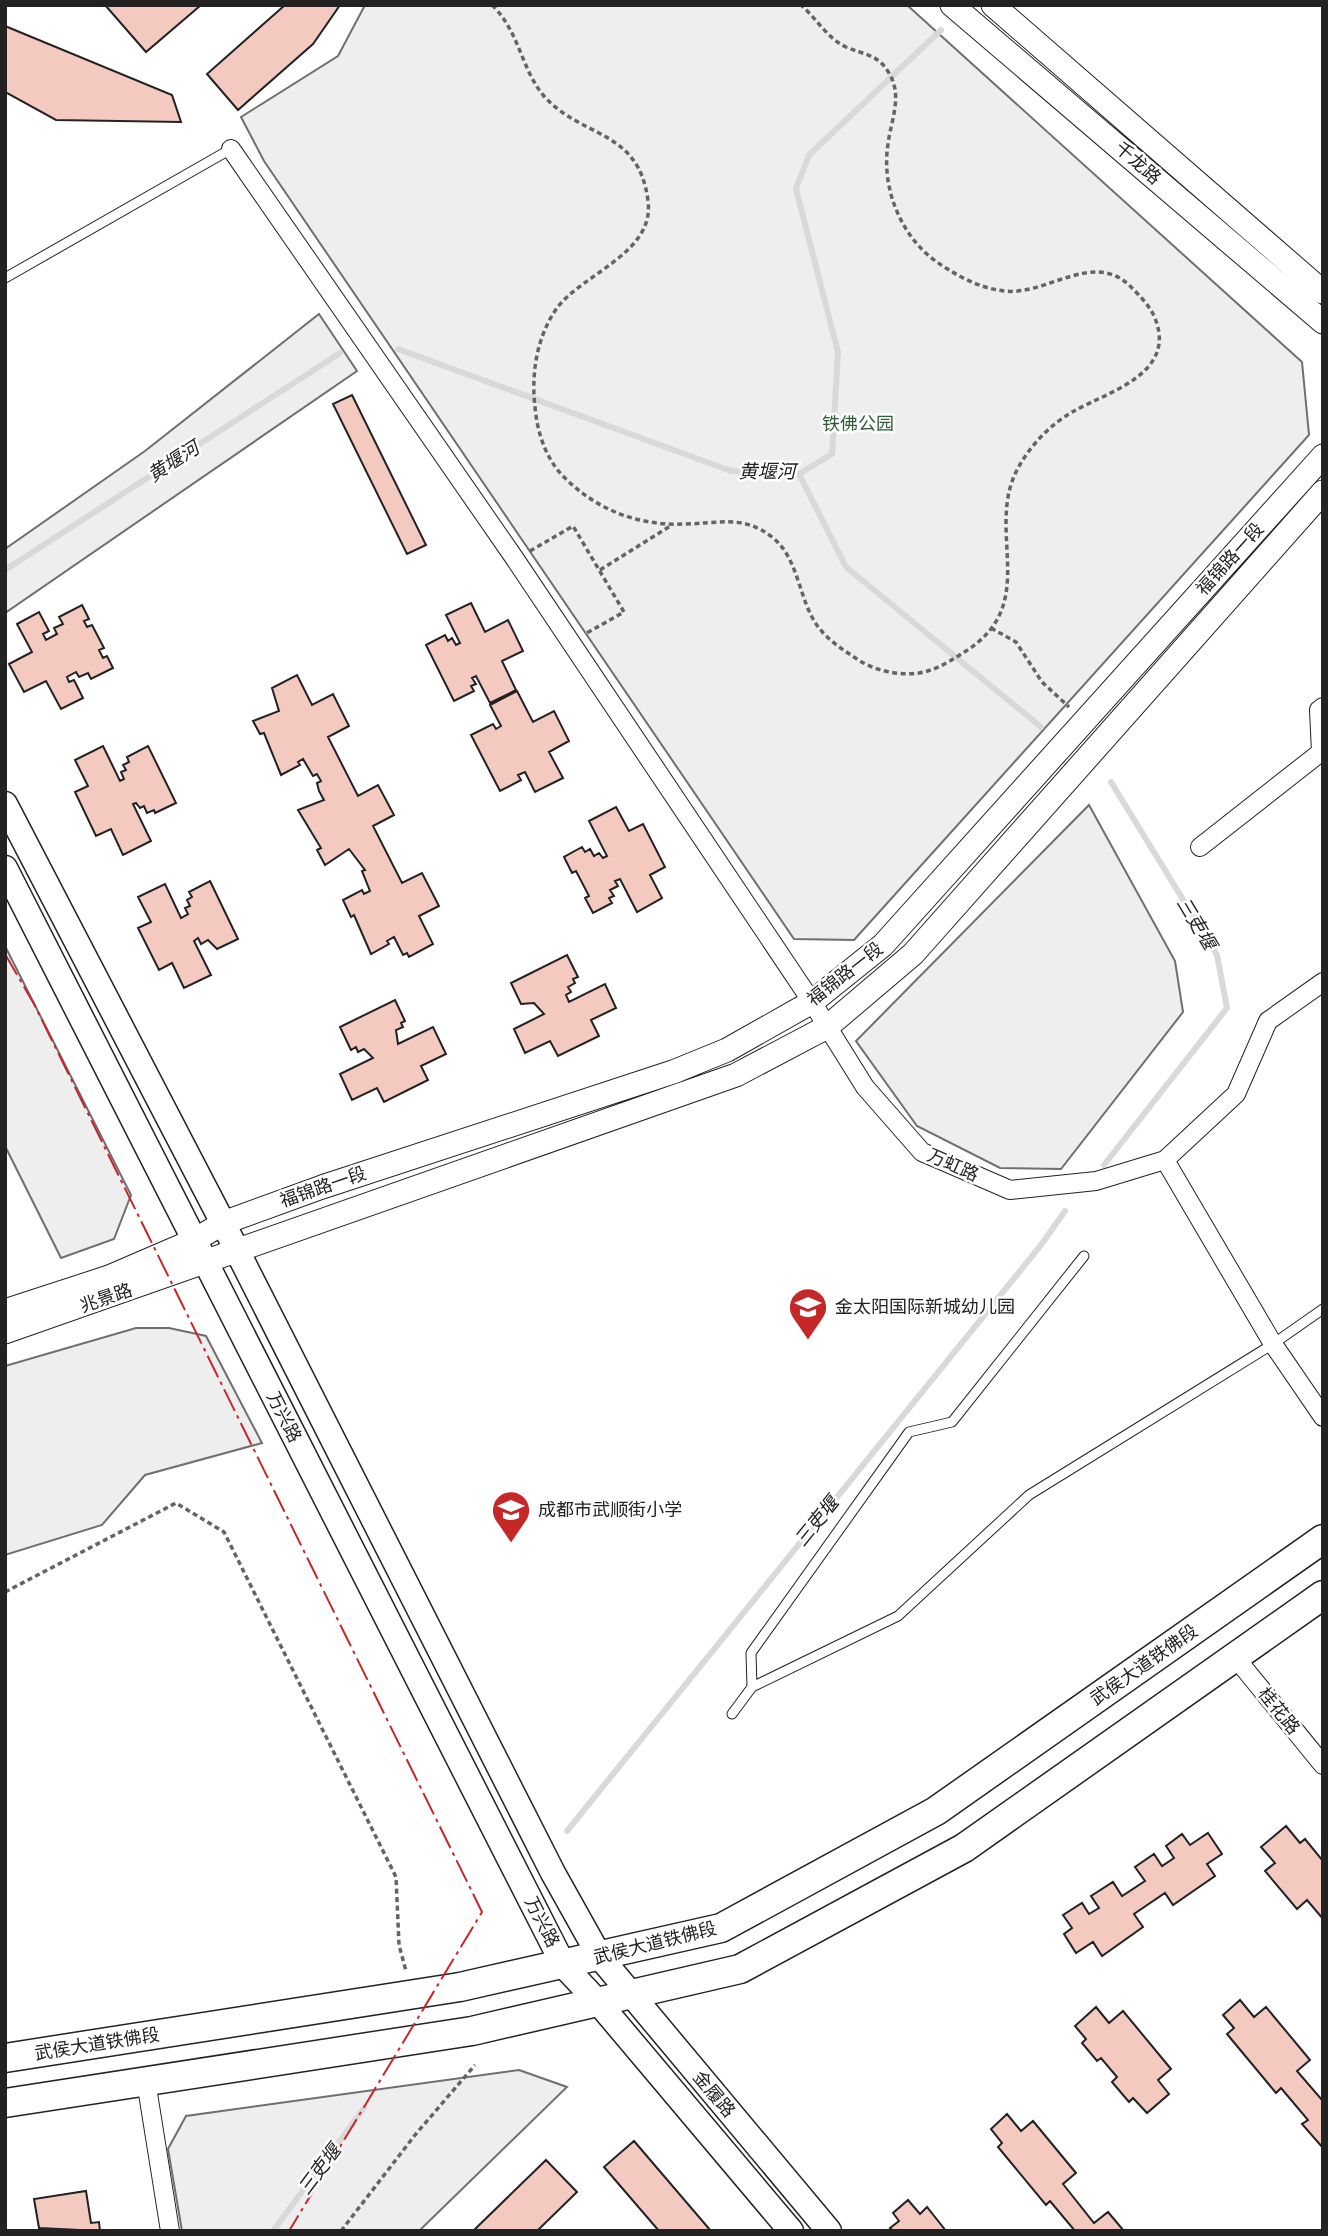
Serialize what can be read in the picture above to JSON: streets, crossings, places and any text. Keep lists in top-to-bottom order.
{
  "streets": {
    "main road": ["万兴路", "武侯大道铁佛段", "金履路"],
    "street": [
      "千龙路",
      "福锦路一段",
      "万虹路",
      "兆景路",
      "桂花路"
    ]
  },
  "crossings": [
    ["福锦路一段", "万虹路"],
    ["福锦路一段", "兆景路"],
    ["福锦路一段", "万兴路"],
    ["福锦路一段", "金履路"],
    ["兆景路", "万兴路"],
    ["万兴路", "武侯大道铁佛段"],
    ["万兴路", "金履路"],
    ["武侯大道铁佛段", "金履路"]
  ],
  "water": ["黄堰河", "三吏堰"],
  "parks": ["铁佛公园"],
  "places": {
    "school or university": ["金太阳国际新城幼儿园", "成都市武顺街小学"]
  }
}
